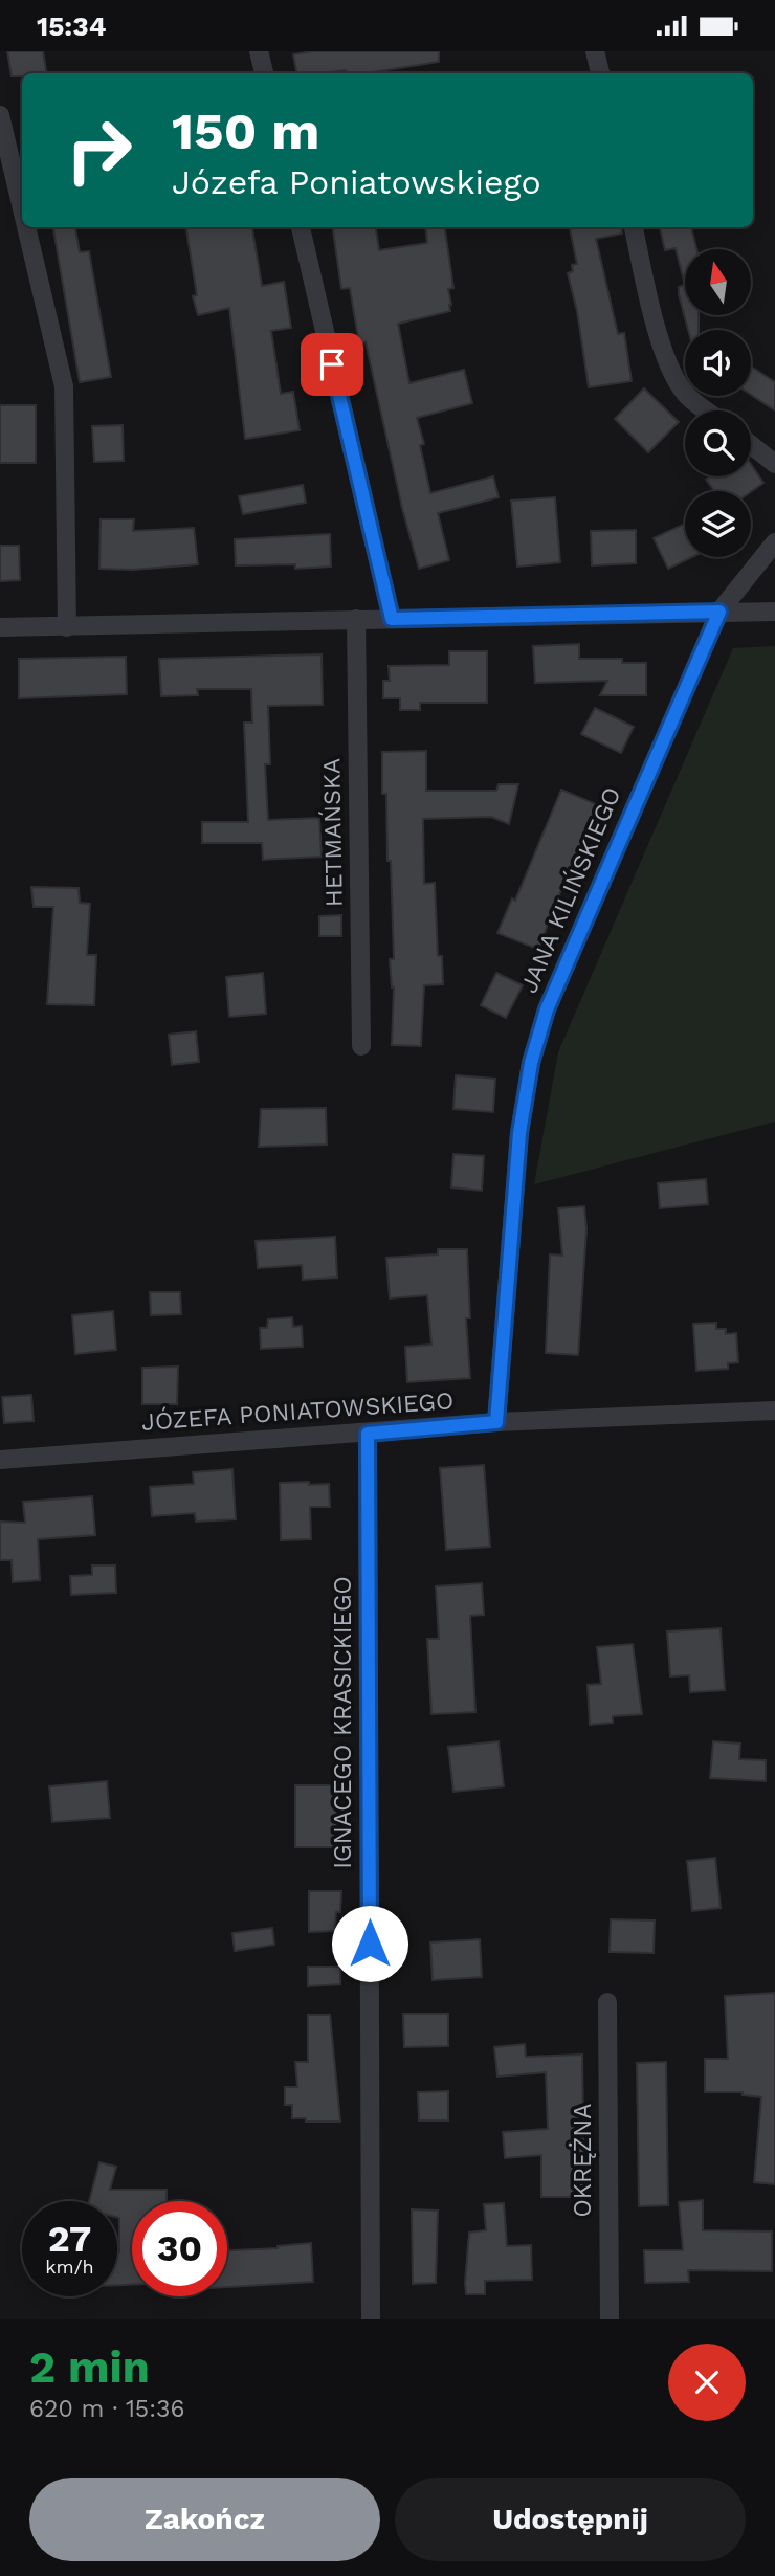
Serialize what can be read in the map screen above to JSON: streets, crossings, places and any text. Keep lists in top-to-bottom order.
{
  "streets": {
    "street": [
      "HETMAŃSKA",
      "JANA KILIŃSKIEGO",
      "JÓZEFA PONIATOWSKIEGO",
      "IGNACEGO KRASICKIEGO",
      "OKRĘŻNA"
    ]
  },
  "crossings": [
    ["JANA KILIŃSKIEGO", "JÓZEFA PONIATOWSKIEGO"],
    ["JÓZEFA PONIATOWSKIEGO", "IGNACEGO KRASICKIEGO"]
  ],
  "north": "top",
  "page": {
    "status": "15:34",
    "turn": ["150 m", "Józefa Poniatowskiego"],
    "speed": "27 km/h",
    "limit": "30",
    "heading": ["2 min", "620 m · 15:36"],
    "buttons": ["Zakończ", "Udostępnij"]
  }
}
